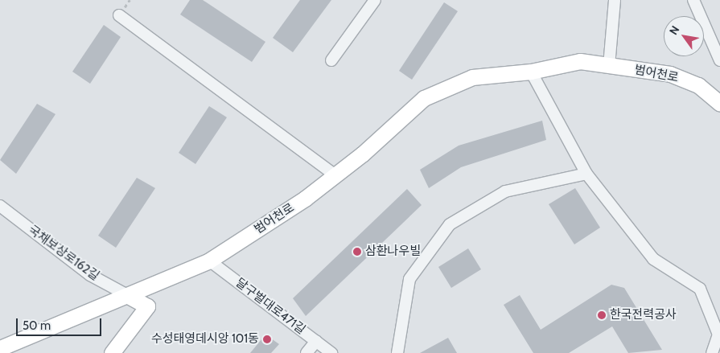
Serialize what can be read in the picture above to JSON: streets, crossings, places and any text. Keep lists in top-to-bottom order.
{
  "streets": {
    "street": ["범어천로", "국채보상로162길", "달구벌대로471길"]
  },
  "crossings": [
    ["범어천로", "국채보상로162길"],
    ["범어천로", "달구벌대로471길"]
  ],
  "places": ["삼환나우빌", "한국전력공사", "수성태영데시앙 101동"],
  "scale_bar": "50 m",
  "north": "top left"
}
